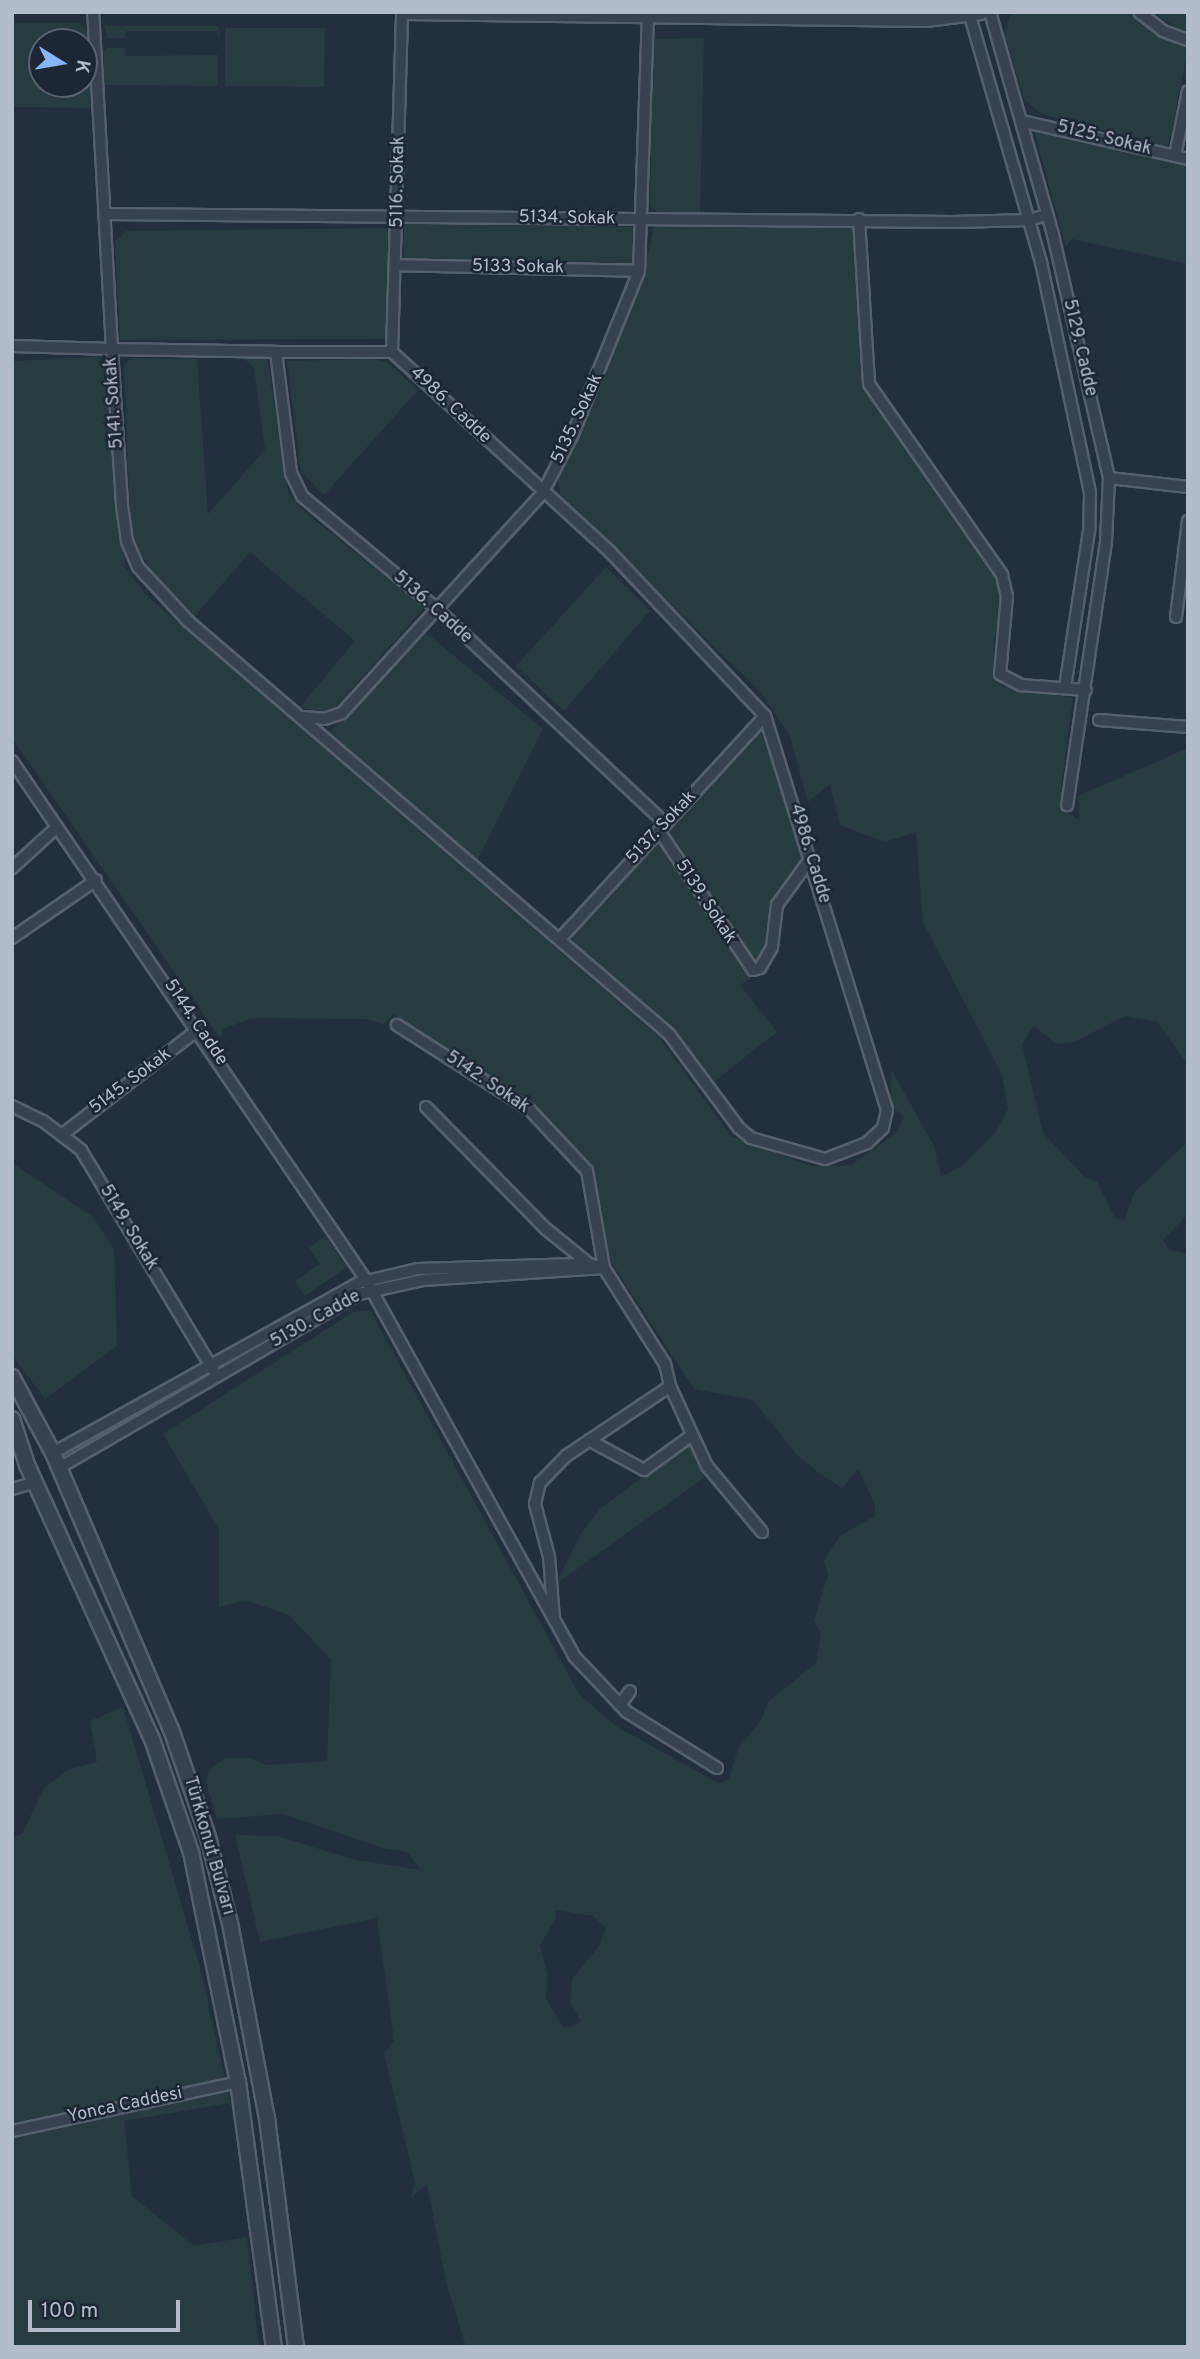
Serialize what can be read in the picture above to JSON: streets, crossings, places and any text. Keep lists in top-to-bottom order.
{
  "streets": {
    "street": [
      "5125. Sokak",
      "5116. Sokak",
      "5134. Sokak",
      "5133 Sokak",
      "5129. Cadde",
      "5141. Sokak",
      "4986. Cadde",
      "5135. Sokak",
      "5136. Cadde",
      "5137. Sokak",
      "5139. Sokak",
      "5144. Cadde",
      "5145. Sokak",
      "5142. Sokak",
      "5149. Sokak",
      "5130. Cadde",
      "Türkkonut Bulvarı",
      "Yonca Caddesi"
    ]
  },
  "crossings": [
    ["5125. Sokak", "5129. Cadde"],
    ["5116. Sokak", "5134. Sokak"],
    ["5116. Sokak", "5133 Sokak"],
    ["5116. Sokak", "4986. Cadde"],
    ["5134. Sokak", "5129. Cadde"],
    ["5134. Sokak", "5141. Sokak"],
    ["5134. Sokak", "5135. Sokak"],
    ["5133 Sokak", "5135. Sokak"],
    ["5141. Sokak", "4986. Cadde"],
    ["5141. Sokak", "5135. Sokak"],
    ["4986. Cadde", "5135. Sokak"],
    ["4986. Cadde", "5137. Sokak"],
    ["4986. Cadde", "5139. Sokak"],
    ["5135. Sokak", "5136. Cadde"],
    ["5136. Cadde", "5137. Sokak"],
    ["5136. Cadde", "5139. Sokak"],
    ["5137. Sokak", "5139. Sokak"],
    ["5144. Cadde", "5145. Sokak"],
    ["5144. Cadde", "5130. Cadde"],
    ["5145. Sokak", "5149. Sokak"],
    ["5142. Sokak", "5130. Cadde"],
    ["5149. Sokak", "5130. Cadde"],
    ["5130. Cadde", "Türkkonut Bulvarı"],
    ["Türkkonut Bulvarı", "Yonca Caddesi"]
  ],
  "scale_bar": "100 m",
  "north": "right"
}
